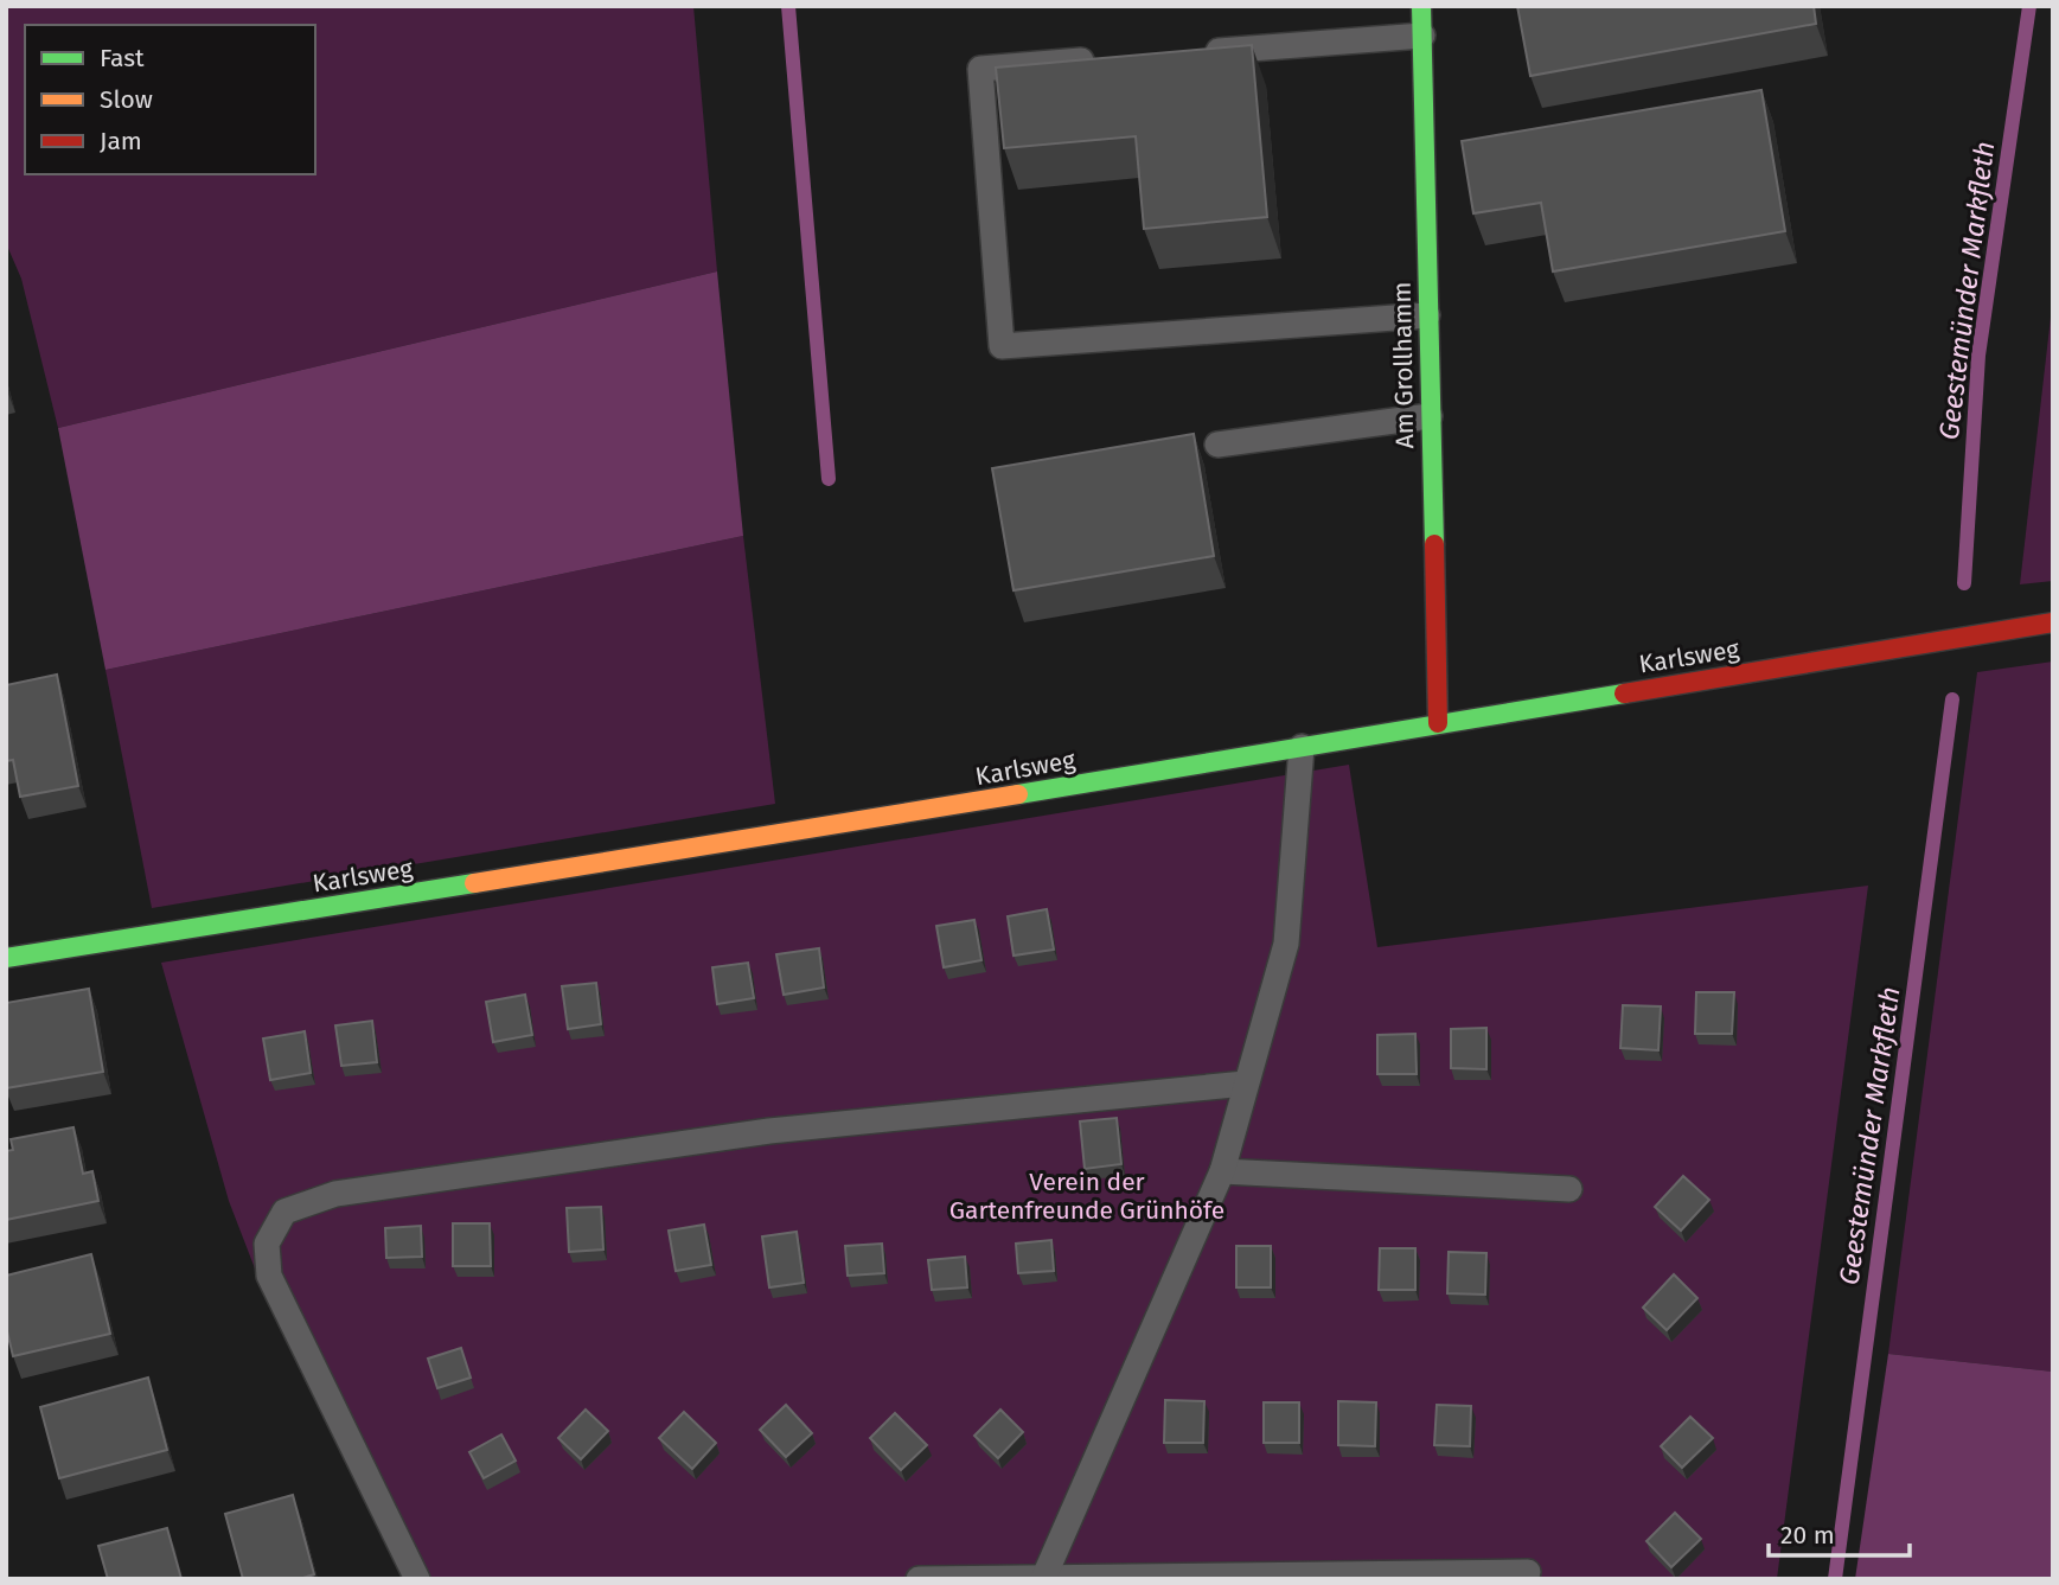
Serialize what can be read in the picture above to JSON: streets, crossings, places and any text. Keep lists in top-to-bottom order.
{
  "streets": {
    "street": ["Am Grollhamm", "Karlsweg"]
  },
  "crossings": [
    ["Am Grollhamm", "Karlsweg"]
  ],
  "water": ["Geestemünder Markfleth"],
  "parks": ["Verein der Gartenfreunde Grünhöfe"],
  "legend": ["Fast", "Slow", "Jam"],
  "scale_bar": "20 m"
}
